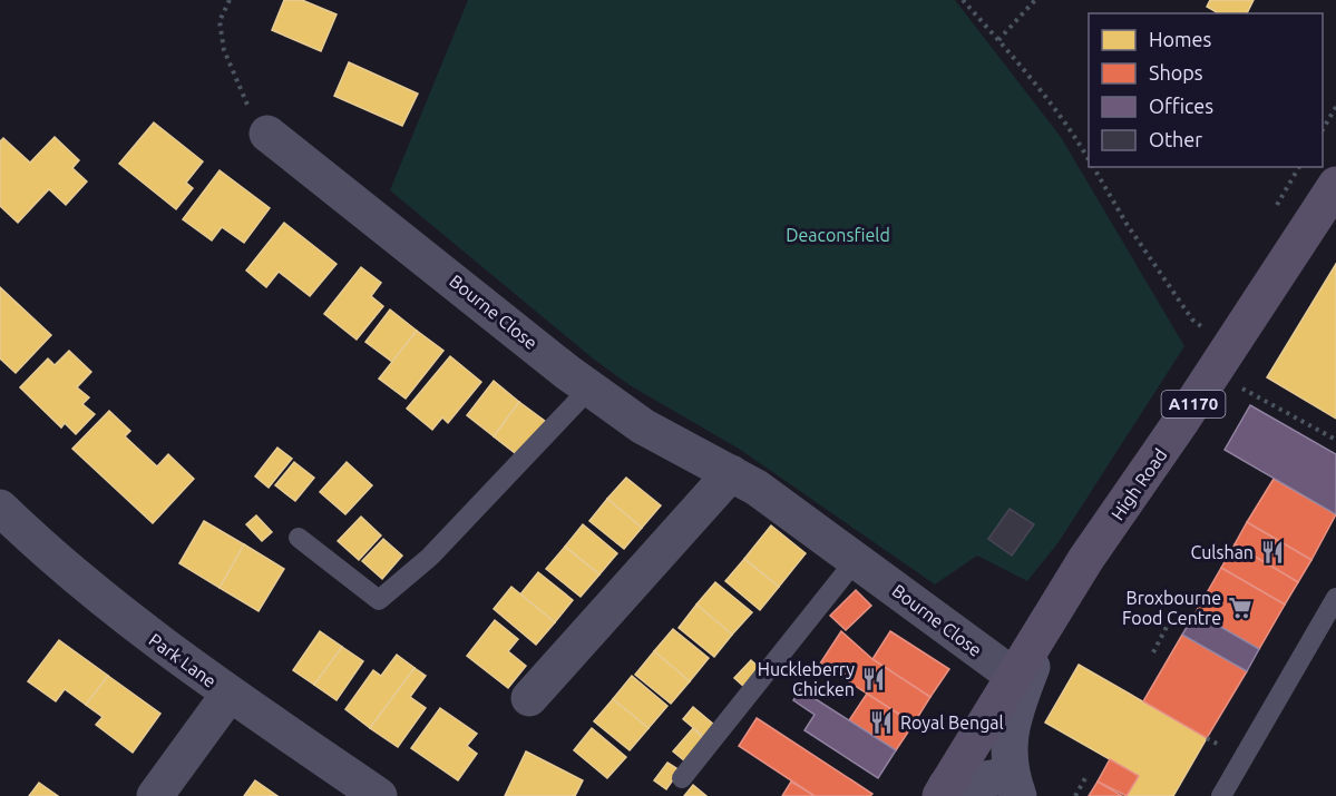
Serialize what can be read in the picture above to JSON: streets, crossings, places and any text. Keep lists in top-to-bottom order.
{
  "streets": {
    "main road": ["A1170", "High Road"],
    "street": ["Bourne Close", "Park Lane"]
  },
  "crossings": [
    ["Bourne Close", "High Road"]
  ],
  "parks": ["Deaconsfield"],
  "places": {
    "restaurant": ["Culshan", "Huckleberry Chicken", "Royal Bengal"],
    "supermarket": ["Broxbourne Food Centre"]
  },
  "legend": [
    "Homes",
    "Shops",
    "Offices",
    "Other"
  ]
}
